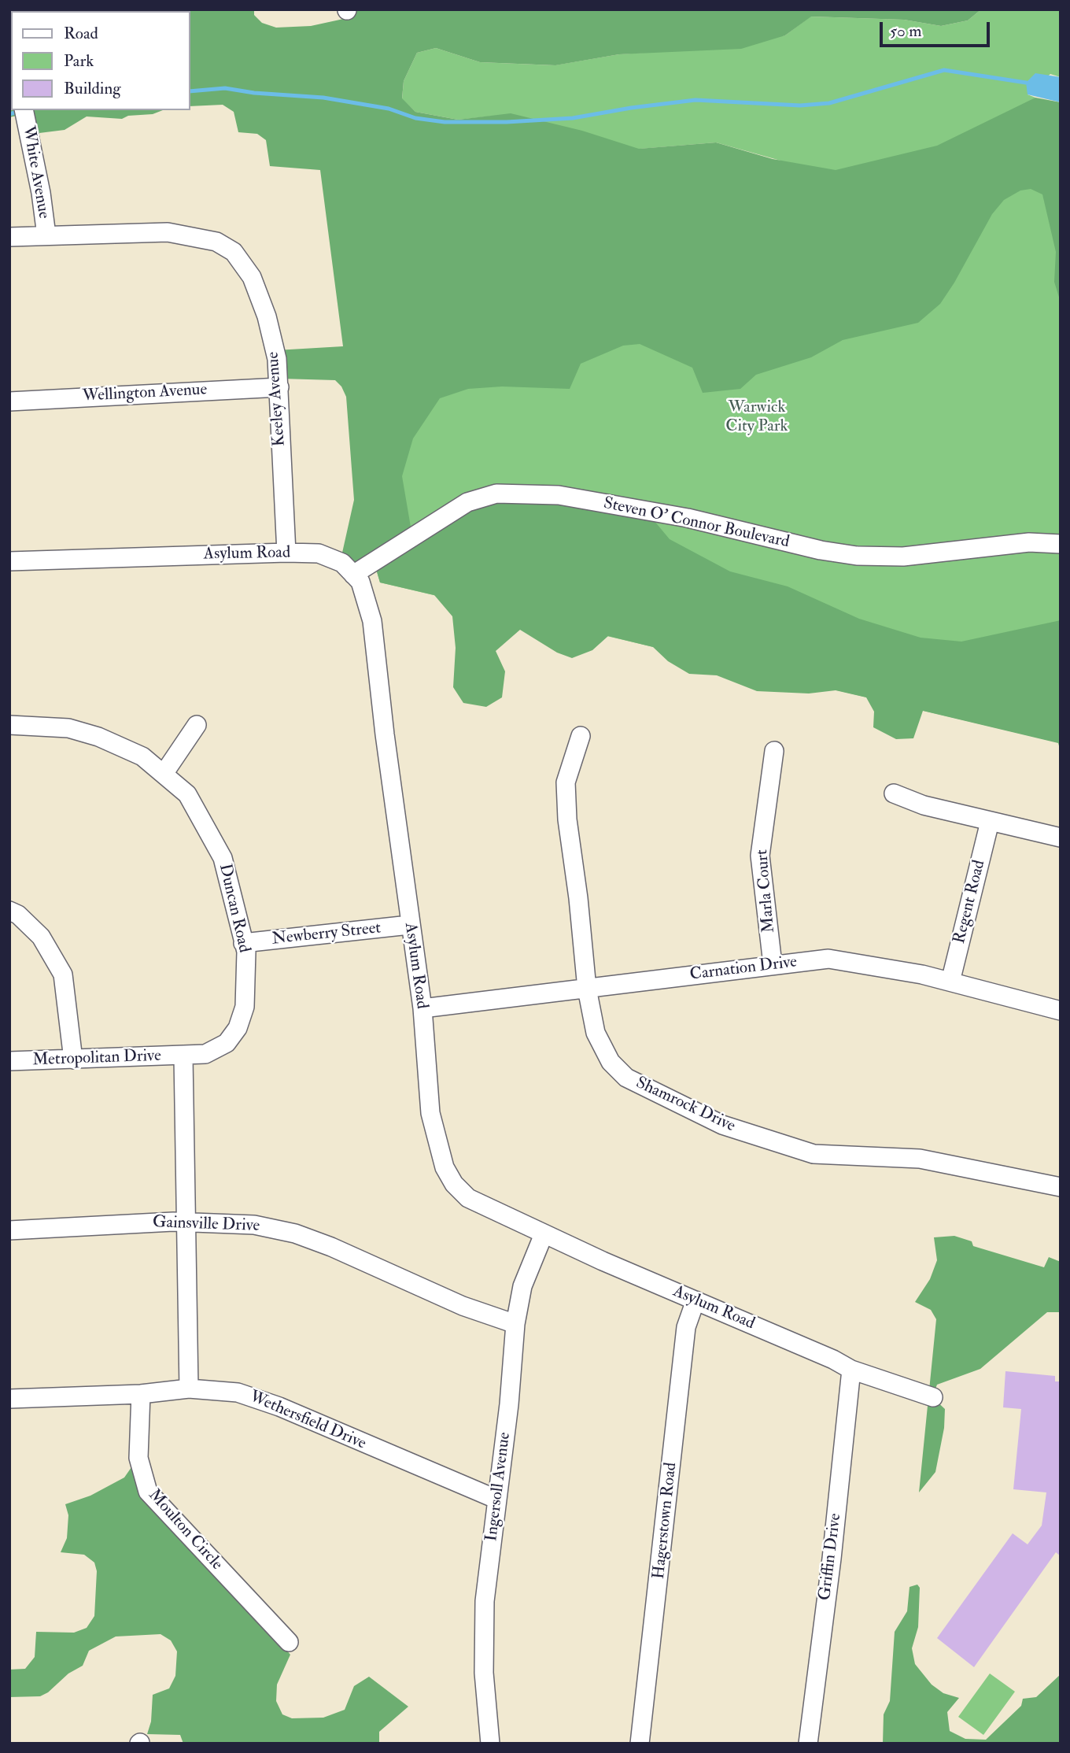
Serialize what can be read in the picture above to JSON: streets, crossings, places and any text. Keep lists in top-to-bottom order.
{
  "streets": {
    "street": [
      "White Avenue",
      "Wellington Avenue",
      "Keeley Avenue",
      "Steven O' Connor Boulevard",
      "Asylum Road",
      "Marla Court",
      "Regent Road",
      "Duncan Road",
      "Newberry Street",
      "Carnation Drive",
      "Metropolitan Drive",
      "Shamrock Drive",
      "Gainsville Drive",
      "Wethersfield Drive",
      "Ingersoll Avenue",
      "Hagerstown Road",
      "Moulton Circle",
      "Griffin Drive"
    ]
  },
  "crossings": [
    ["White Avenue", "Keeley Avenue"],
    ["Wellington Avenue", "Keeley Avenue"],
    ["Keeley Avenue", "Asylum Road"],
    ["Steven O' Connor Boulevard", "Asylum Road"],
    ["Asylum Road", "Newberry Street"],
    ["Asylum Road", "Carnation Drive"],
    ["Asylum Road", "Ingersoll Avenue"],
    ["Asylum Road", "Hagerstown Road"],
    ["Asylum Road", "Griffin Drive"],
    ["Marla Court", "Carnation Drive"],
    ["Regent Road", "Carnation Drive"],
    ["Duncan Road", "Newberry Street"],
    ["Duncan Road", "Metropolitan Drive"],
    ["Carnation Drive", "Shamrock Drive"],
    ["Gainsville Drive", "Ingersoll Avenue"],
    ["Wethersfield Drive", "Ingersoll Avenue"],
    ["Wethersfield Drive", "Moulton Circle"]
  ],
  "parks": ["Warwick City Park"],
  "legend": ["Road", "Park", "Building"],
  "scale_bar": "50 m"
}
